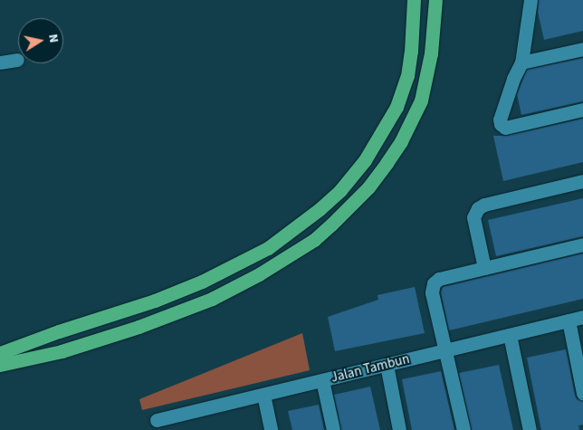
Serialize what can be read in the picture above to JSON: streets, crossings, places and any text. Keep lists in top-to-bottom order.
{
  "streets": {
    "street": ["Jalan Tambun"]
  },
  "north": "right"
}
